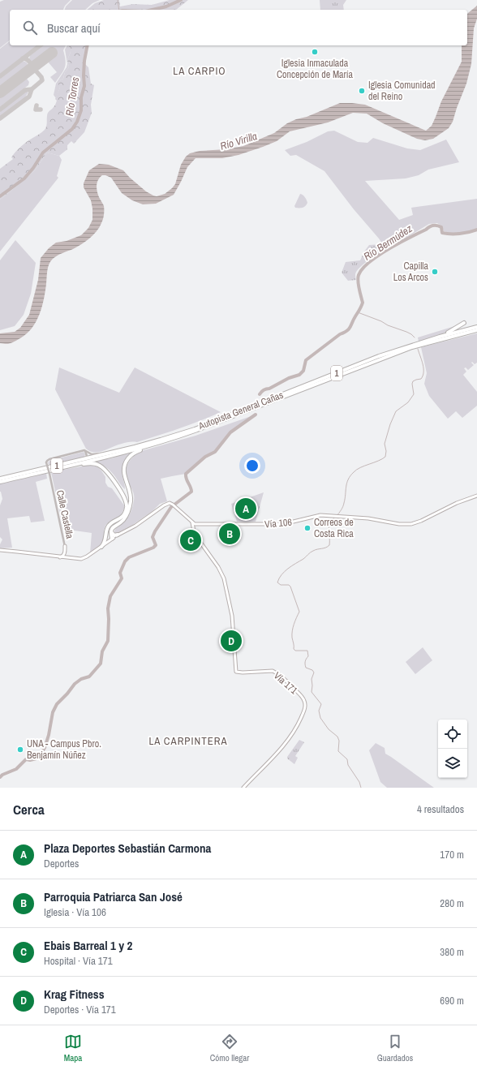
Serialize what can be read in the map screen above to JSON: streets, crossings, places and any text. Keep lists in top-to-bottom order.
{
  "streets": {
    "highway": ["1", "Autopista General Cañas"],
    "main road": ["Vía 106", "Vía 171"],
    "street": ["Calle Castella"]
  },
  "crossings": [
    ["Vía 106", "Vía 171"]
  ],
  "districts": ["LA CARPIO", "LA CARPINTERA"],
  "water": ["Río Torres", "Río Virilla", "Río Bermúdez"],
  "places": [
    "Iglesia Inmaculada Concepción de María",
    "Iglesia Comunidad del Reino",
    "Capilla Los Arcos",
    "Correos de Costa Rica",
    "UNA - Campus Pbro. Benjamín Núñez"
  ],
  "page": {
    "search": "Buscar aquí",
    "pins": [
      "A",
      "B",
      "C",
      "D"
    ],
    "heading": ["Cerca", "4 resultados"],
    "list": [
      {
        "mark": "A",
        "name": "Plaza Deportes Sebastián Carmona",
        "note": "Deportes",
        "value": "170 m"
      },
      {
        "mark": "B",
        "name": "Parroquia Patriarca San José",
        "note": "Iglesia · Vía 106",
        "value": "280 m"
      },
      {
        "mark": "C",
        "name": "Ebais Barreal 1 y 2",
        "note": "Hospital · Vía 171",
        "value": "380 m"
      },
      {
        "mark": "D",
        "name": "Krag Fitness",
        "note": "Deportes · Vía 171",
        "value": "690 m"
      }
    ],
    "nav": ["Mapa", "Cómo llegar", "Guardados"]
  }
}
